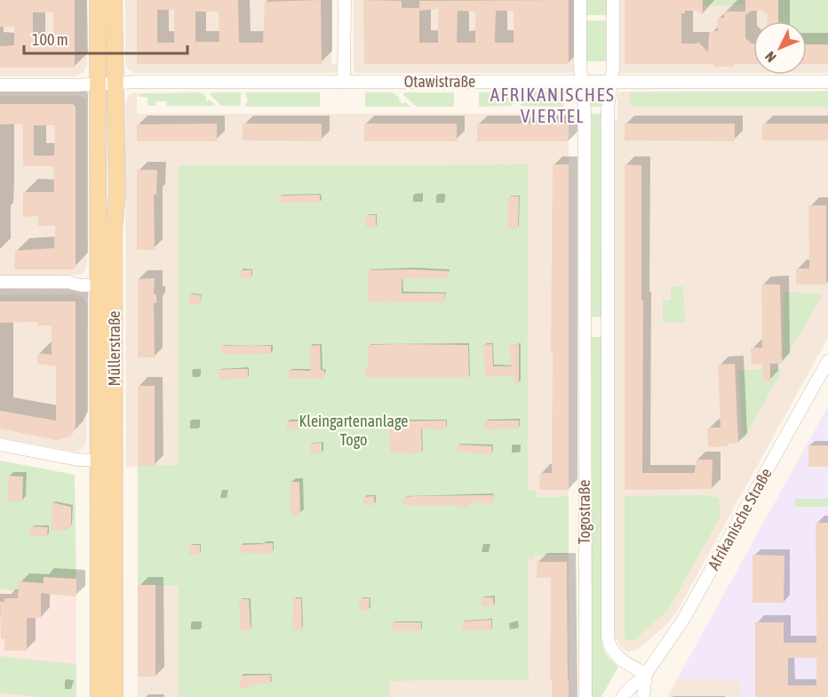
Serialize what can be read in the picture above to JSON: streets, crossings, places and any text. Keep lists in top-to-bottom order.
{
  "streets": {
    "main road": ["Müllerstraße"],
    "street": ["Otawistraße", "Togostraße", "Afrikanische Straße"]
  },
  "crossings": [
    ["Otawistraße", "Müllerstraße"],
    ["Otawistraße", "Togostraße"],
    ["Togostraße", "Afrikanische Straße"]
  ],
  "districts": ["AFRIKANISCHES VIERTEL"],
  "parks": ["Kleingartenanlage Togo"],
  "scale_bar": "100 m",
  "north": "bottom left"
}
